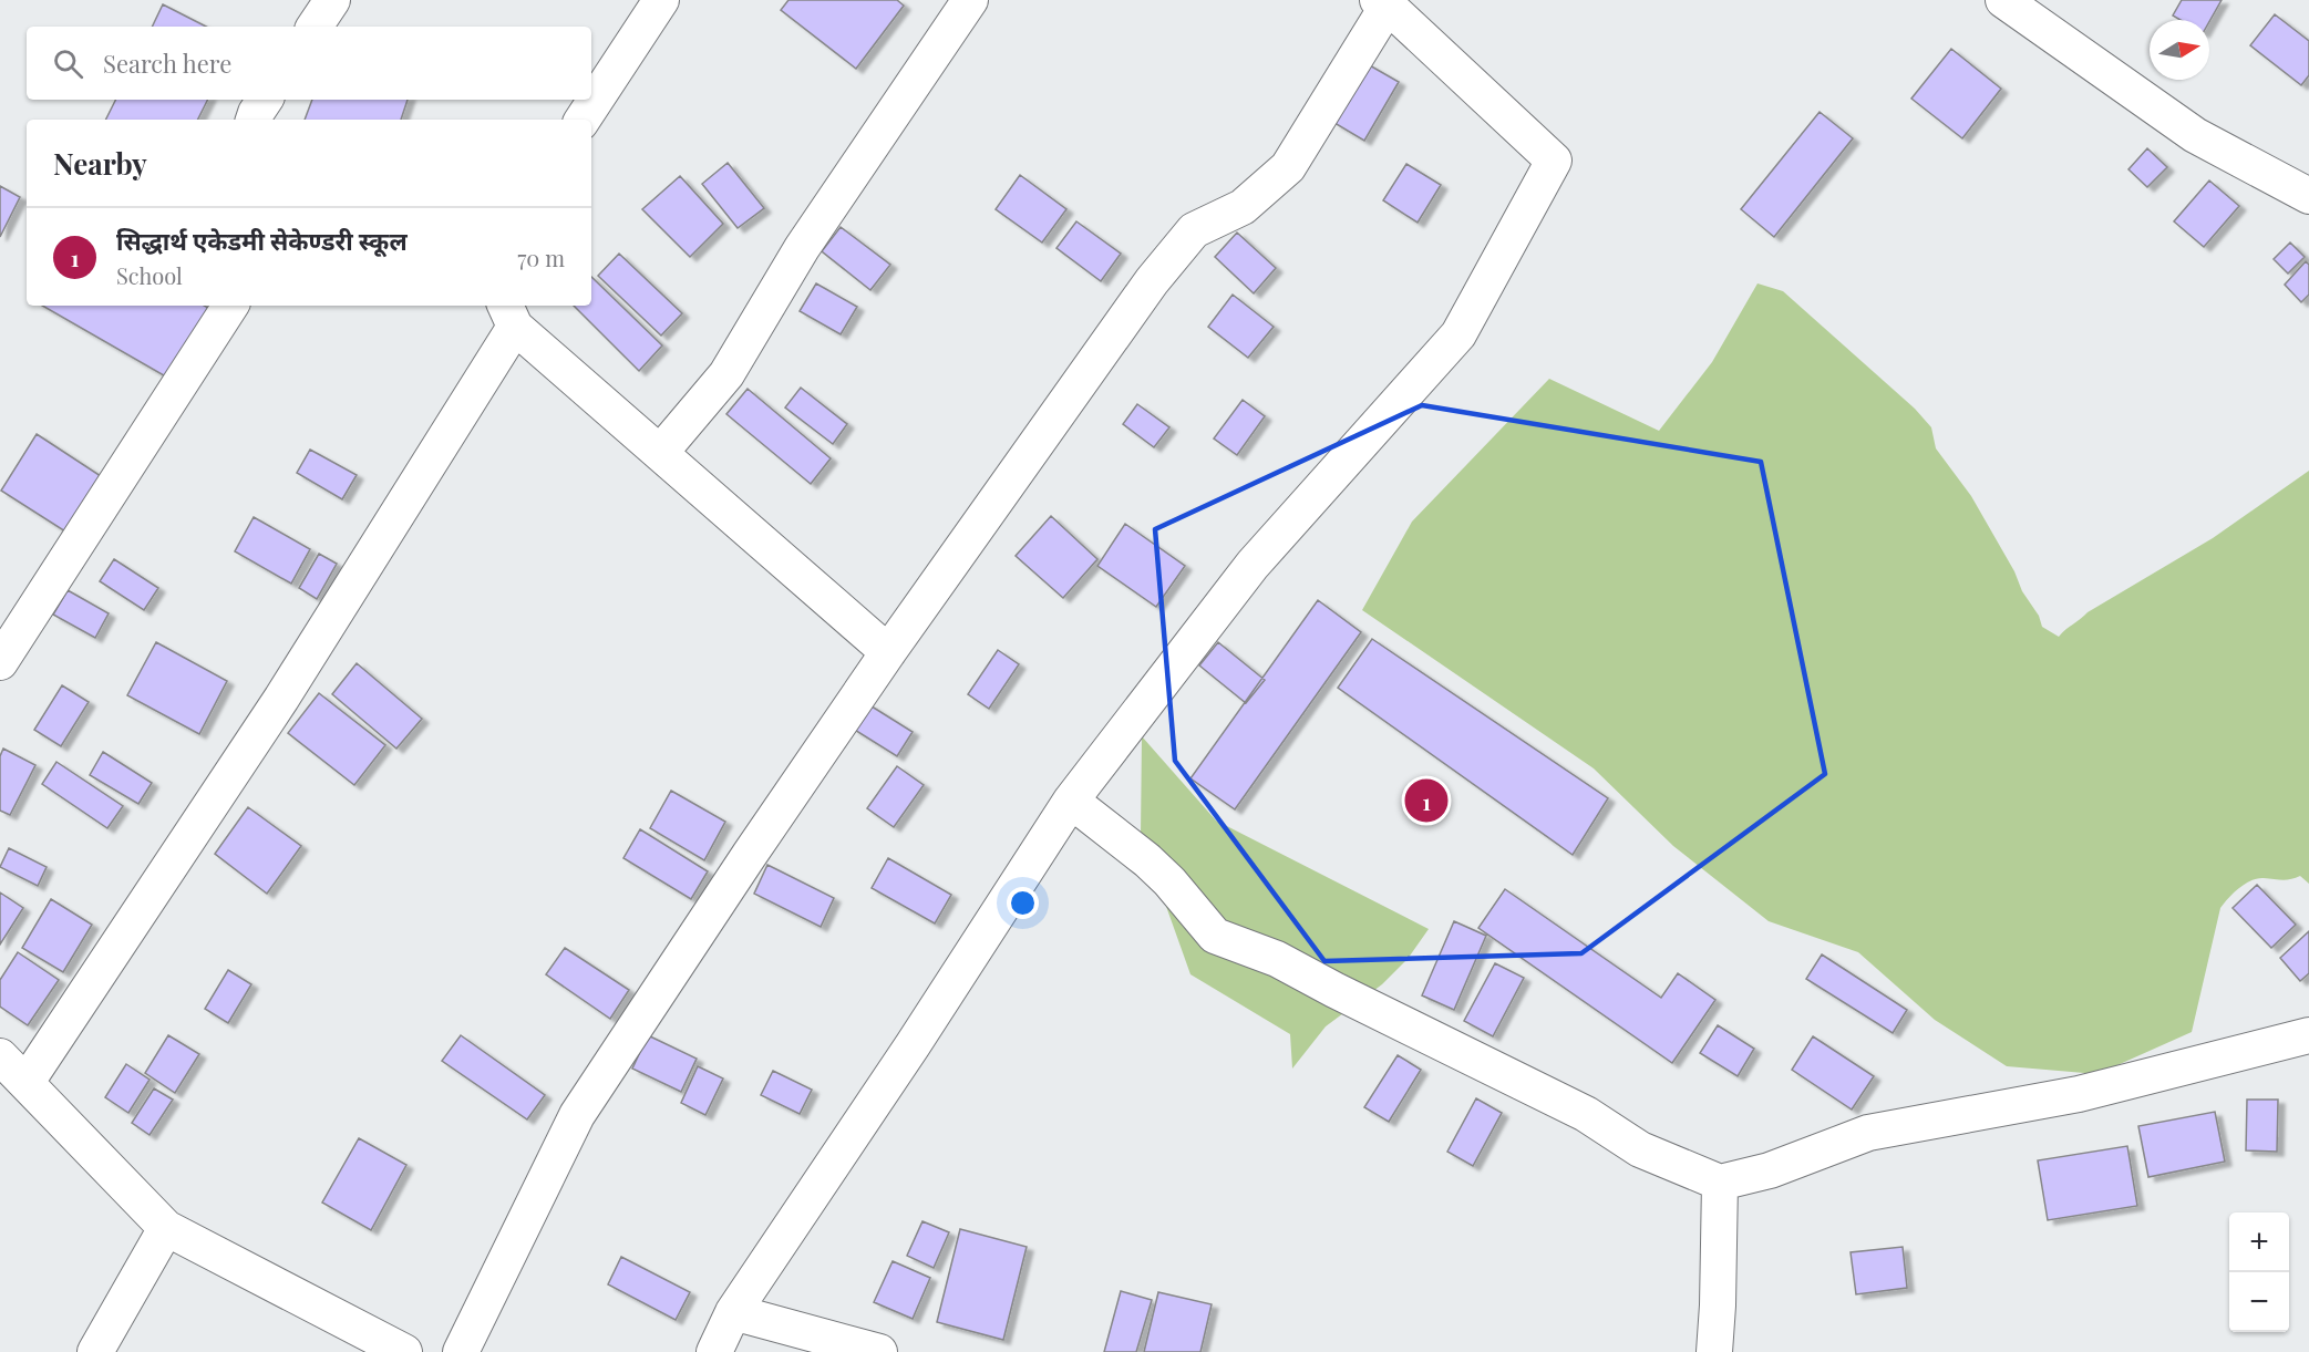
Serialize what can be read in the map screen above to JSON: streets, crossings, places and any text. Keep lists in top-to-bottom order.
{
  "north": "right",
  "page": {
    "search": "Search here",
    "heading": "Nearby",
    "list": [
      {
        "mark": "1",
        "name": "सिद्धार्थ एकेडमी सेकेण्डरी स्कूल",
        "note": "School",
        "value": "70 m"
      }
    ],
    "pins": "1",
    "map_buttons": ["+", "−"]
  }
}
